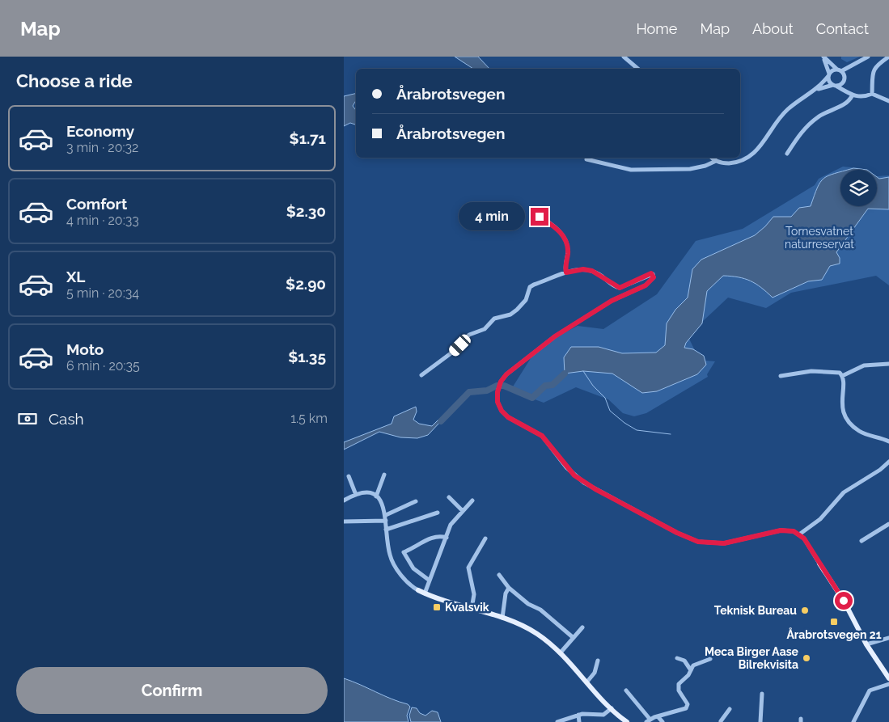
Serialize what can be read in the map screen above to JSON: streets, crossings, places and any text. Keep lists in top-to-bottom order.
{
  "parks": ["Tornesvatnet naturreservat"],
  "places": {
    "transit": ["Kvalsvik", "Årabrotsvegen 21"],
    "other": ["Teknisk Bureau", "Meca Birger Aase Bilrekvisita"]
  },
  "page": {
    "header": "Map",
    "nav": [
      "Home",
      "Map",
      "About",
      "Contact"
    ],
    "heading": "Choose a ride",
    "banner": ["Årabrotsvegen", "Årabrotsvegen"],
    "list": [
      {
        "name": "Economy",
        "note": "3 min · 20:32",
        "value": "$1.71"
      },
      {
        "name": "Comfort",
        "note": "4 min · 20:33",
        "value": "$2.30"
      },
      {
        "name": "XL",
        "note": "5 min · 20:34",
        "value": "$2.90"
      },
      {
        "name": "Moto",
        "note": "6 min · 20:35",
        "value": "$1.35"
      }
    ],
    "bubble": "4 min",
    "pay": ["Cash", "1.5 km"],
    "buttons": "Confirm"
  }
}
